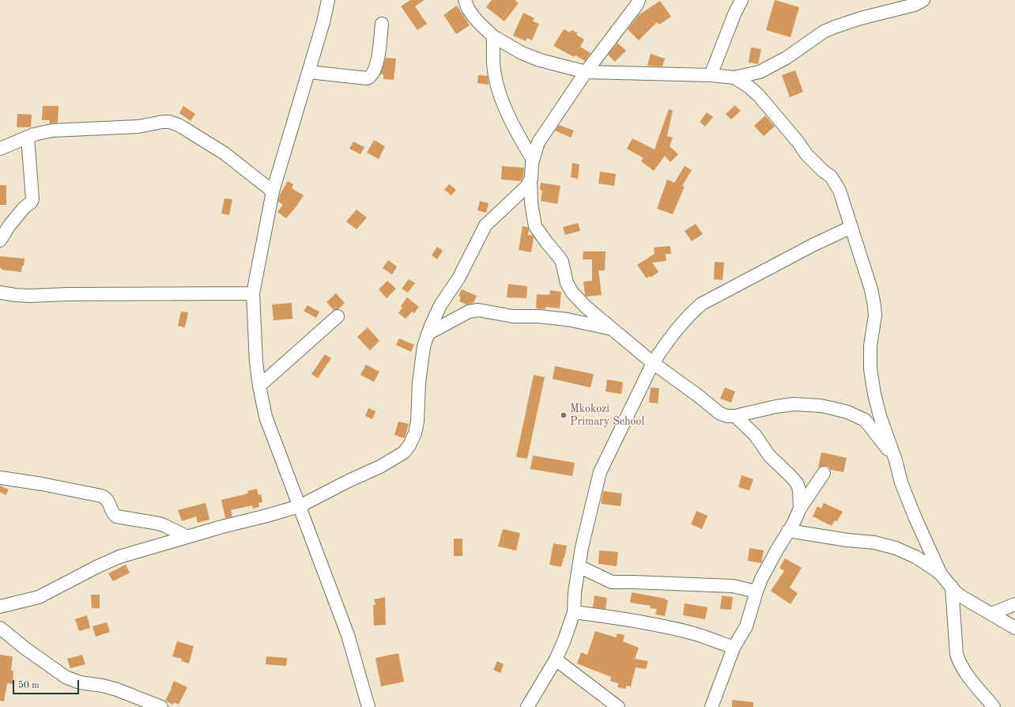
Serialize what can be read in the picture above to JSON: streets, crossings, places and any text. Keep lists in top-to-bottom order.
{
  "places": ["Mkokozi Primary School"],
  "scale_bar": "50 m"
}
